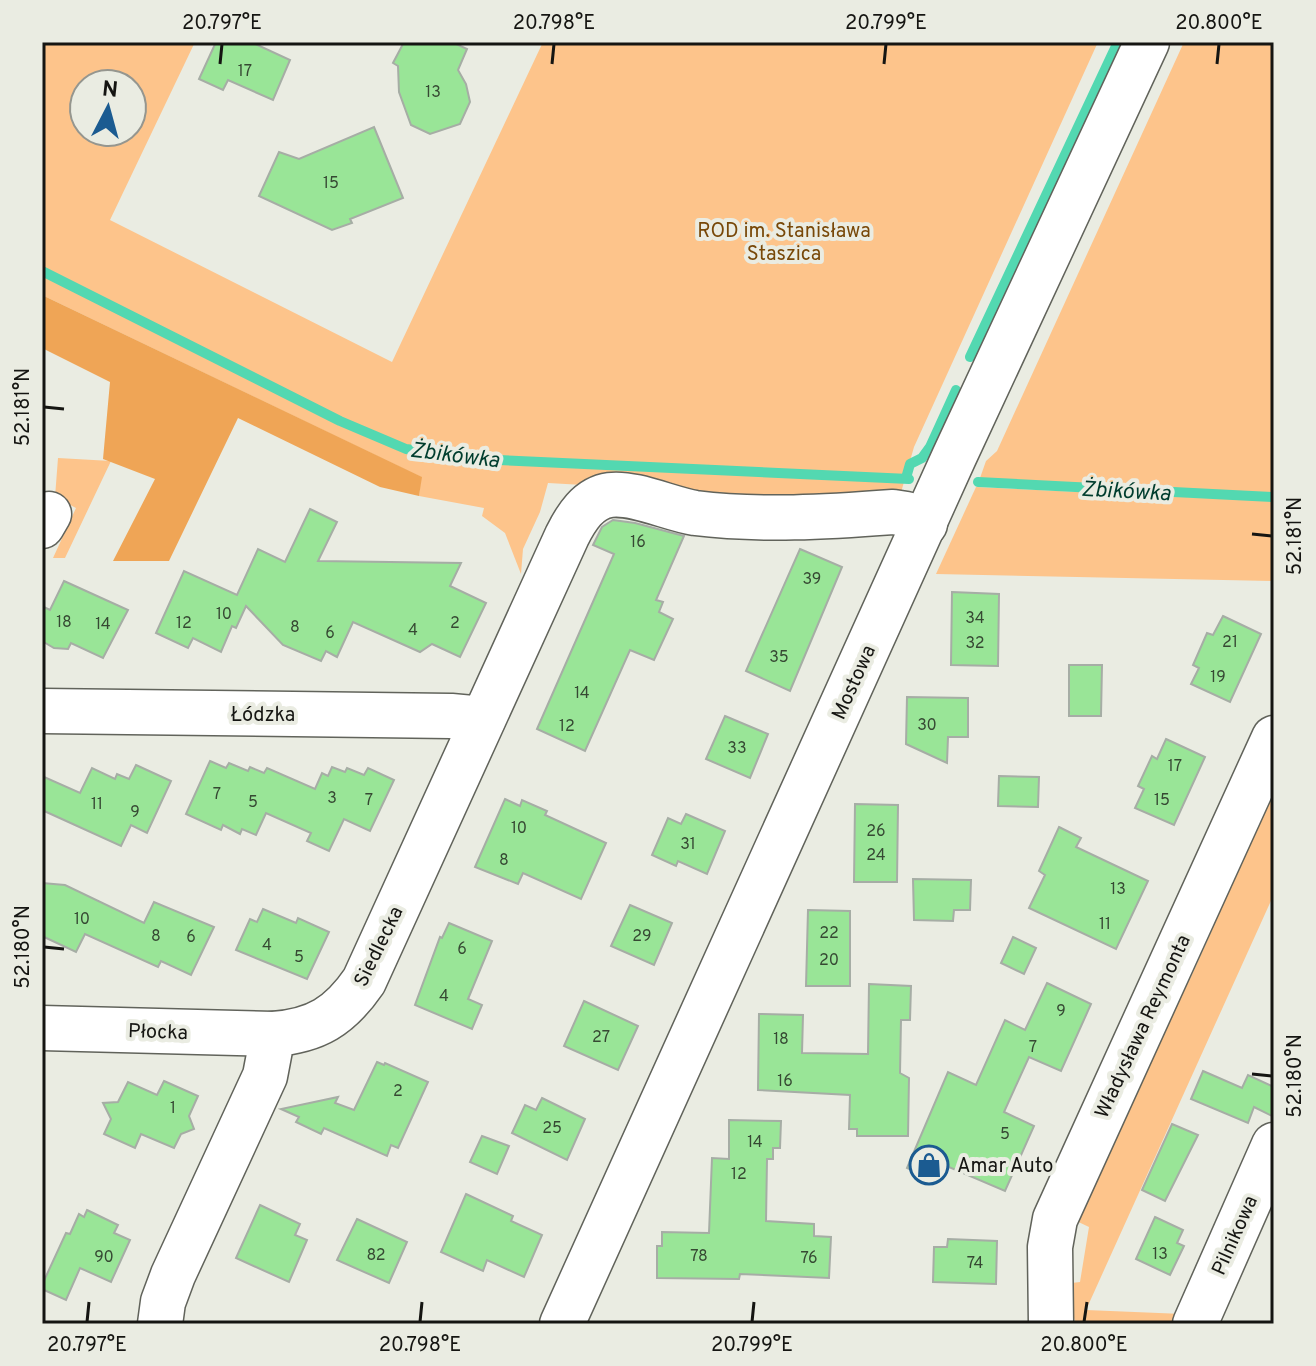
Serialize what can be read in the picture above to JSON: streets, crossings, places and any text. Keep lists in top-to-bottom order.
{
  "streets": {
    "street": [
      "Mostowa",
      "Łódzka",
      "Siedlecka",
      "Władysława Reymonta",
      "Płocka",
      "Pilnikowa"
    ]
  },
  "crossings": [
    ["Mostowa", "Siedlecka"],
    ["Łódzka", "Siedlecka"],
    ["Siedlecka", "Płocka"]
  ],
  "water": ["Żbikówka"],
  "parks": ["ROD im. Stanisława Staszica"],
  "places": {
    "shop": ["Amar Auto"]
  },
  "house_numbers": [
    "17",
    "13",
    "15",
    "16",
    "39",
    "10",
    "34",
    "18",
    "12",
    "2",
    "14",
    "8",
    "4",
    "6",
    "21",
    "32",
    "35",
    "19",
    "14",
    "30",
    "12",
    "33",
    "17",
    "7",
    "3",
    "7",
    "15",
    "5",
    "11",
    "9",
    "10",
    "26",
    "31",
    "24",
    "8",
    "13",
    "10",
    "11",
    "22",
    "8",
    "29",
    "6",
    "4",
    "6",
    "5",
    "20",
    "4",
    "9",
    "27",
    "18",
    "7",
    "16",
    "2",
    "1",
    "25",
    "5",
    "14",
    "12",
    "13",
    "82",
    "78",
    "90",
    "76",
    "74"
  ],
  "north": "top",
  "coordinates": [
    "20.797°E",
    "20.798°E",
    "20.799°E",
    "20.800°E",
    "52.181°N",
    "52.180°N"
  ]
}
